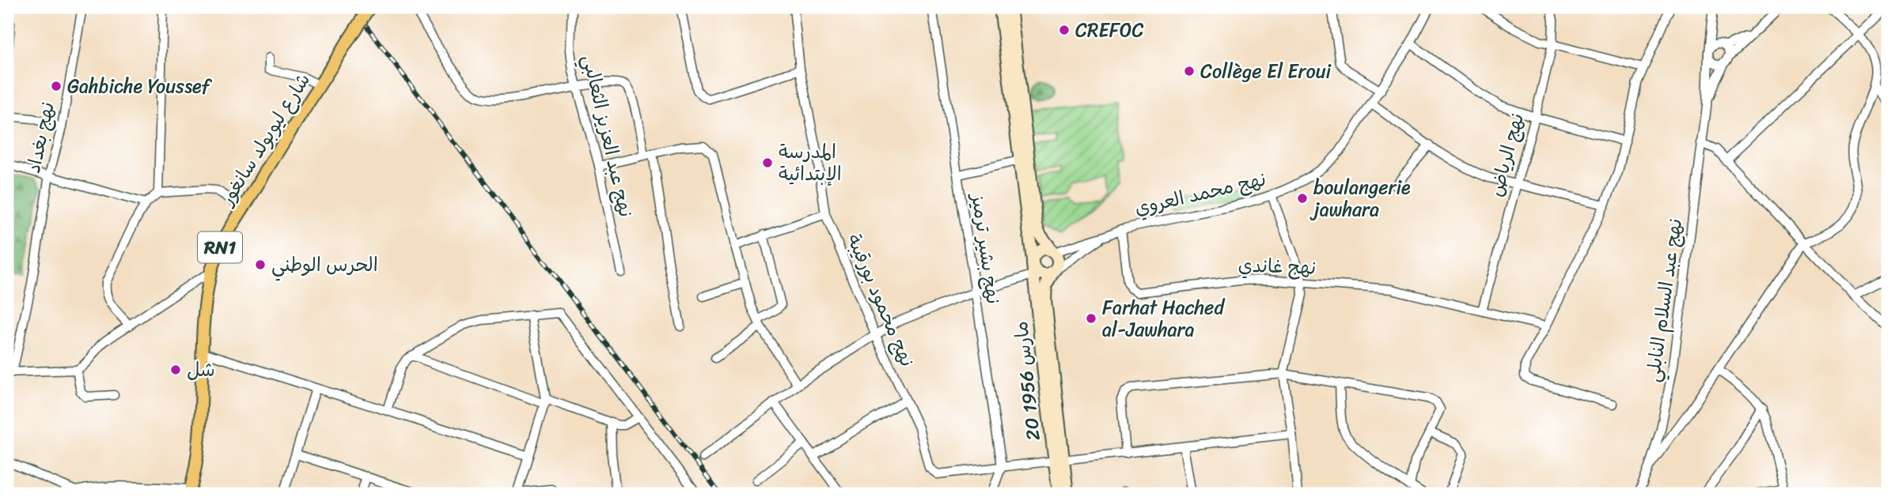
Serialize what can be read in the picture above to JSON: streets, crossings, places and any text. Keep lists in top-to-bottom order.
{
  "streets": {
    "main road": ["شارع ليوبولد سانغور", "RN1", "20 مارس 1956"],
    "street": [
      "نهج عبد العزيز الثعالبي",
      "نهج بغداد",
      "نهج الرياض",
      "نهج محمد العروي",
      "نهج بشير ترميز",
      "نهج غاندي",
      "نهج محمود بورقيبة",
      "نهج عبد السلام النابلي"
    ]
  },
  "crossings": [
    ["نهج الرياض", "نهج غاندي"],
    ["نهج محمد العروي", "نهج غاندي"],
    ["نهج محمد العروي", "20 مارس 1956"],
    ["نهج بشير ترميز", "نهج محمود بورقيبة"],
    ["نهج محمود بورقيبة", "20 مارس 1956"]
  ],
  "places": [
    "CREFOC",
    "Collège El Eroui",
    "Gahbiche Youssef",
    "المدرسة الإبتدائية",
    "boulangerie jawhara",
    "الحرس الوطني",
    "Farhat Hached al-Jawhara",
    "شل"
  ]
}
